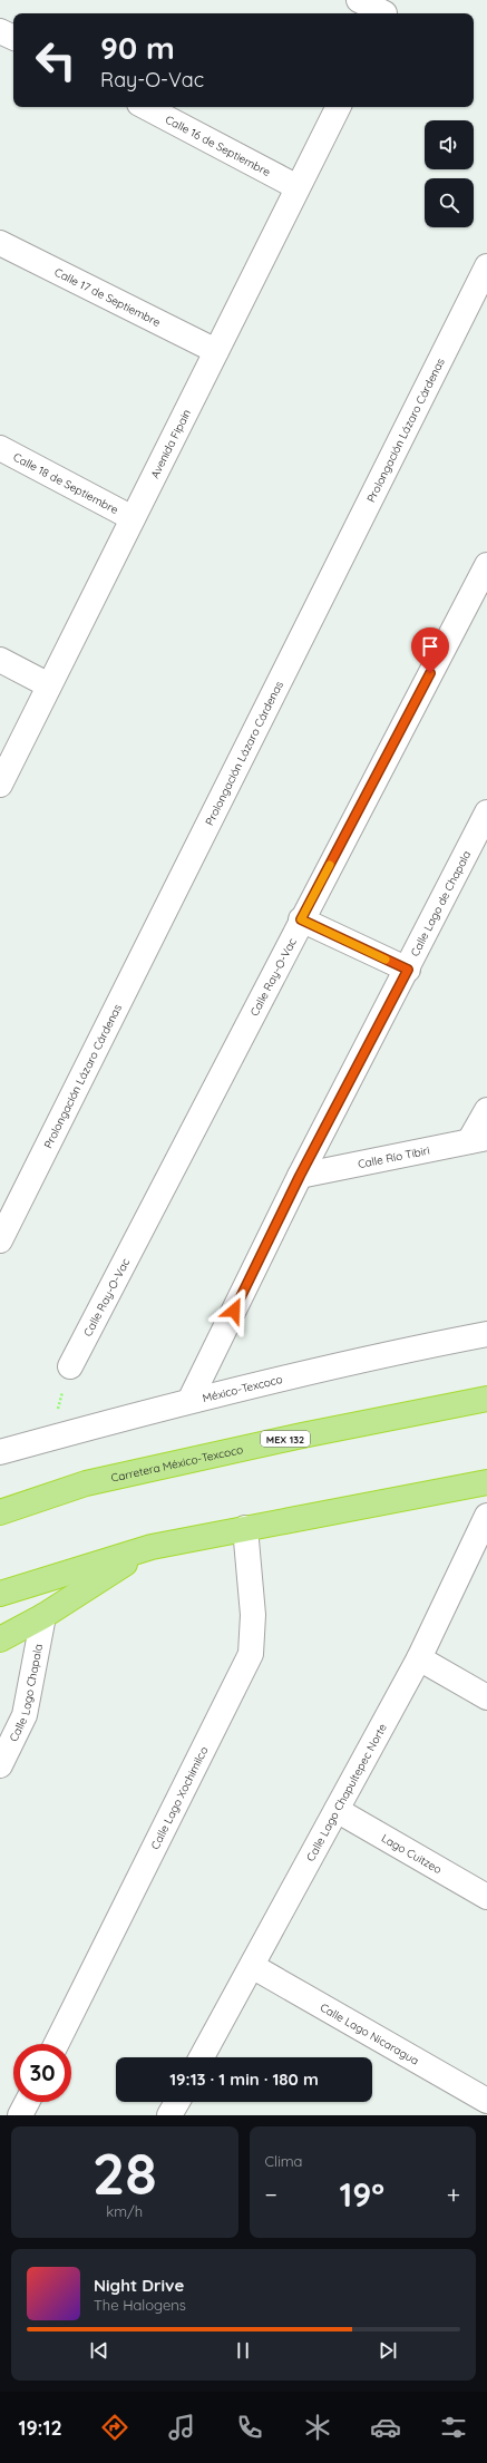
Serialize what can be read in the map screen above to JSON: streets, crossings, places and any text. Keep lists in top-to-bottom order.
{
  "streets": {
    "highway": ["MEX 132", "Carretera México-Texcoco"],
    "street": [
      "Calle 16 de Septiembre",
      "Calle 17 de Septiembre",
      "Prolongación Lázaro Cárdenas",
      "Avenida Fipain",
      "Calle 18 de Septiembre",
      "Calle Lago de Chapala",
      "Calle Ray-O-Vac",
      "Calle Río Tibiri",
      "México-Texcoco",
      "Calle Lago Chapala",
      "Calle Lago Chapultepec Norte",
      "Calle Lago Xochimilco",
      "Lago Cuitzeo",
      "Calle Lago Nicaragua"
    ]
  },
  "crossings": [
    ["Calle 16 de Septiembre", "Avenida Fipain"],
    ["Calle 17 de Septiembre", "Avenida Fipain"],
    ["Avenida Fipain", "Calle 18 de Septiembre"],
    ["Calle Lago de Chapala", "Calle Río Tibiri"],
    ["Calle Lago de Chapala", "México-Texcoco"],
    ["Calle Lago Chapultepec Norte", "Lago Cuitzeo"],
    ["Calle Lago Chapultepec Norte", "Calle Lago Nicaragua"]
  ],
  "page": {
    "turn": ["90 m", "Ray-O-Vac"],
    "limit": "30",
    "trip": "19:13 · 1 min · 180 m",
    "tile": [
      ["28", "km/h"],
      "Clima"
    ],
    "heat": ["−", "19°", "+"],
    "song": ["Night Drive", "The Halogens"],
    "tabs": "19:12"
  }
}
